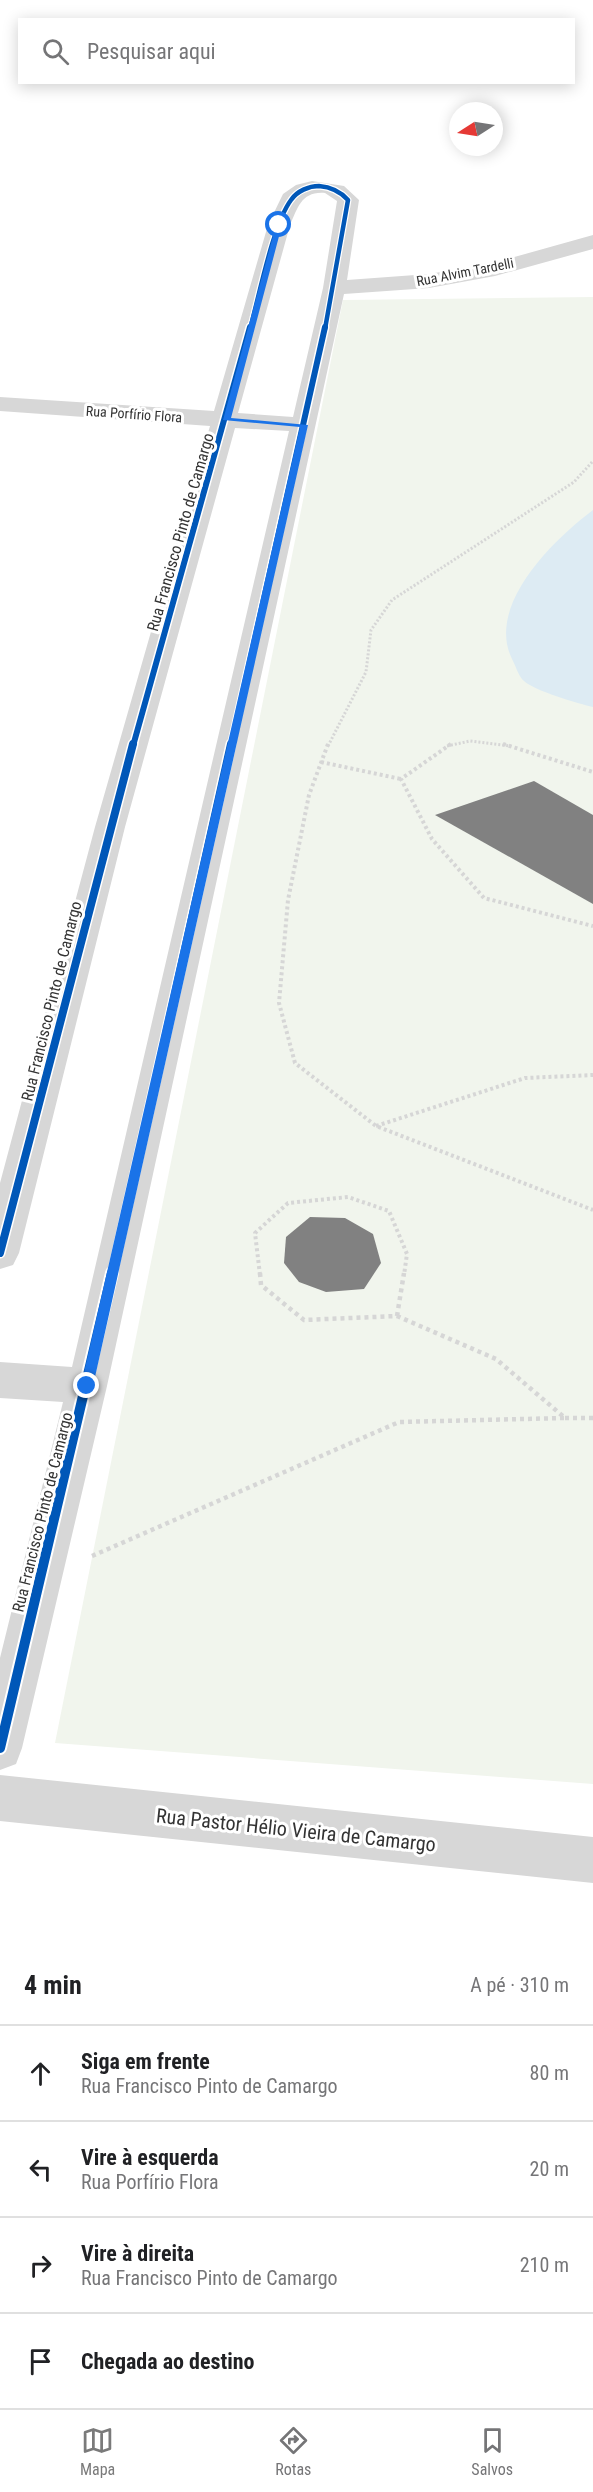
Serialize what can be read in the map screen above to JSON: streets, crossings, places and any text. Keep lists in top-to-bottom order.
{
  "streets": {
    "street": [
      "Rua Alvim Tardelli",
      "Rua Porfírio Flora",
      "Rua Francisco Pinto de Camargo",
      "Rua Pastor Hélio Vieira de Camargo"
    ]
  },
  "crossings": [
    ["Rua Alvim Tardelli", "Rua Francisco Pinto de Camargo"],
    ["Rua Porfírio Flora", "Rua Francisco Pinto de Camargo"]
  ],
  "north": "left",
  "page": {
    "search": "Pesquisar aqui",
    "heading": ["4 min", "A pé · 310 m"],
    "list": [
      ["Siga em frente", "Rua Francisco Pinto de Camargo", "80 m"],
      ["Vire à esquerda", "Rua Porfírio Flora", "20 m"],
      ["Vire à direita", "Rua Francisco Pinto de Camargo", "210 m"],
      "Chegada ao destino"
    ],
    "nav": ["Mapa", "Rotas", "Salvos"]
  }
}
